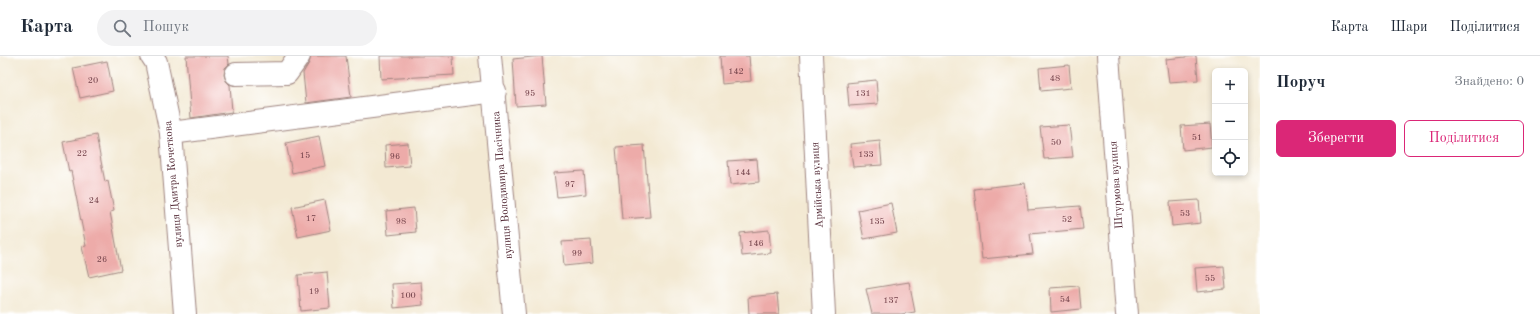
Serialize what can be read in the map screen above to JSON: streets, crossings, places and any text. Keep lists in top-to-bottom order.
{
  "streets": {
    "street": [
      "вулиця Дмитра Кочеткова",
      "вулиця Володимира Пасічника",
      "Армійська вулиця",
      "Штурмова вулиця"
    ]
  },
  "house_numbers": [
    "142",
    "48",
    "20",
    "95",
    "131",
    "51",
    "50",
    "22",
    "133",
    "15",
    "96",
    "144",
    "97",
    "24",
    "53",
    "17",
    "52",
    "98",
    "135",
    "146",
    "99",
    "26",
    "55",
    "19",
    "100",
    "54",
    "137"
  ],
  "page": {
    "header": "Карта",
    "search": "Пошук",
    "nav": ["Карта", "Шари", "Поділитися"],
    "heading": ["Поруч", "Знайдено: 0"],
    "map_buttons": ["+", "−"],
    "buttons": ["Зберегти", "Поділитися"]
  }
}
